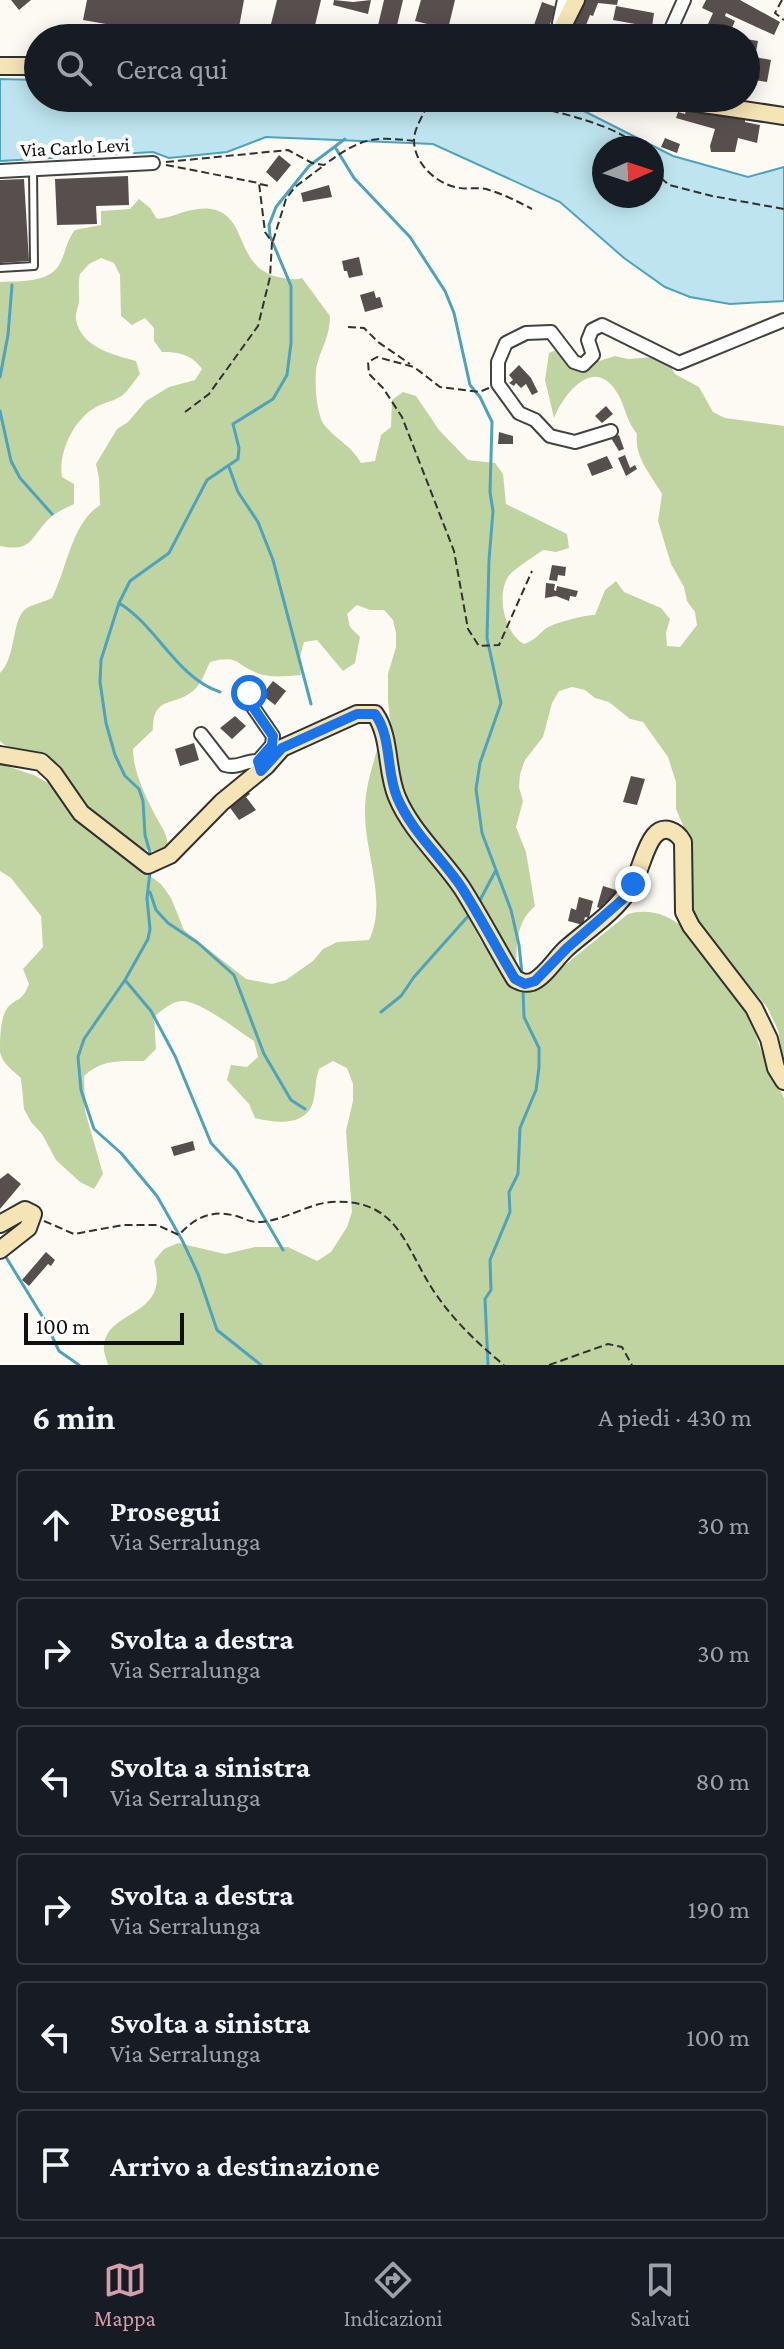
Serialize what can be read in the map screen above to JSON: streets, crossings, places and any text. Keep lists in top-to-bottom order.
{
  "streets": {
    "street": ["Via Carlo Levi"]
  },
  "scale_bar": "100 m",
  "north": "right",
  "page": {
    "search": "Cerca qui",
    "scale": "100 m",
    "heading": ["6 min", "A piedi · 430 m"],
    "list": [
      ["Prosegui", "Via Serralunga", "30 m"],
      ["Svolta a destra", "Via Serralunga", "30 m"],
      ["Svolta a sinistra", "Via Serralunga", "80 m"],
      ["Svolta a destra", "Via Serralunga", "190 m"],
      ["Svolta a sinistra", "Via Serralunga", "100 m"],
      "Arrivo a destinazione"
    ],
    "nav": ["Mappa", "Indicazioni", "Salvati"]
  }
}
